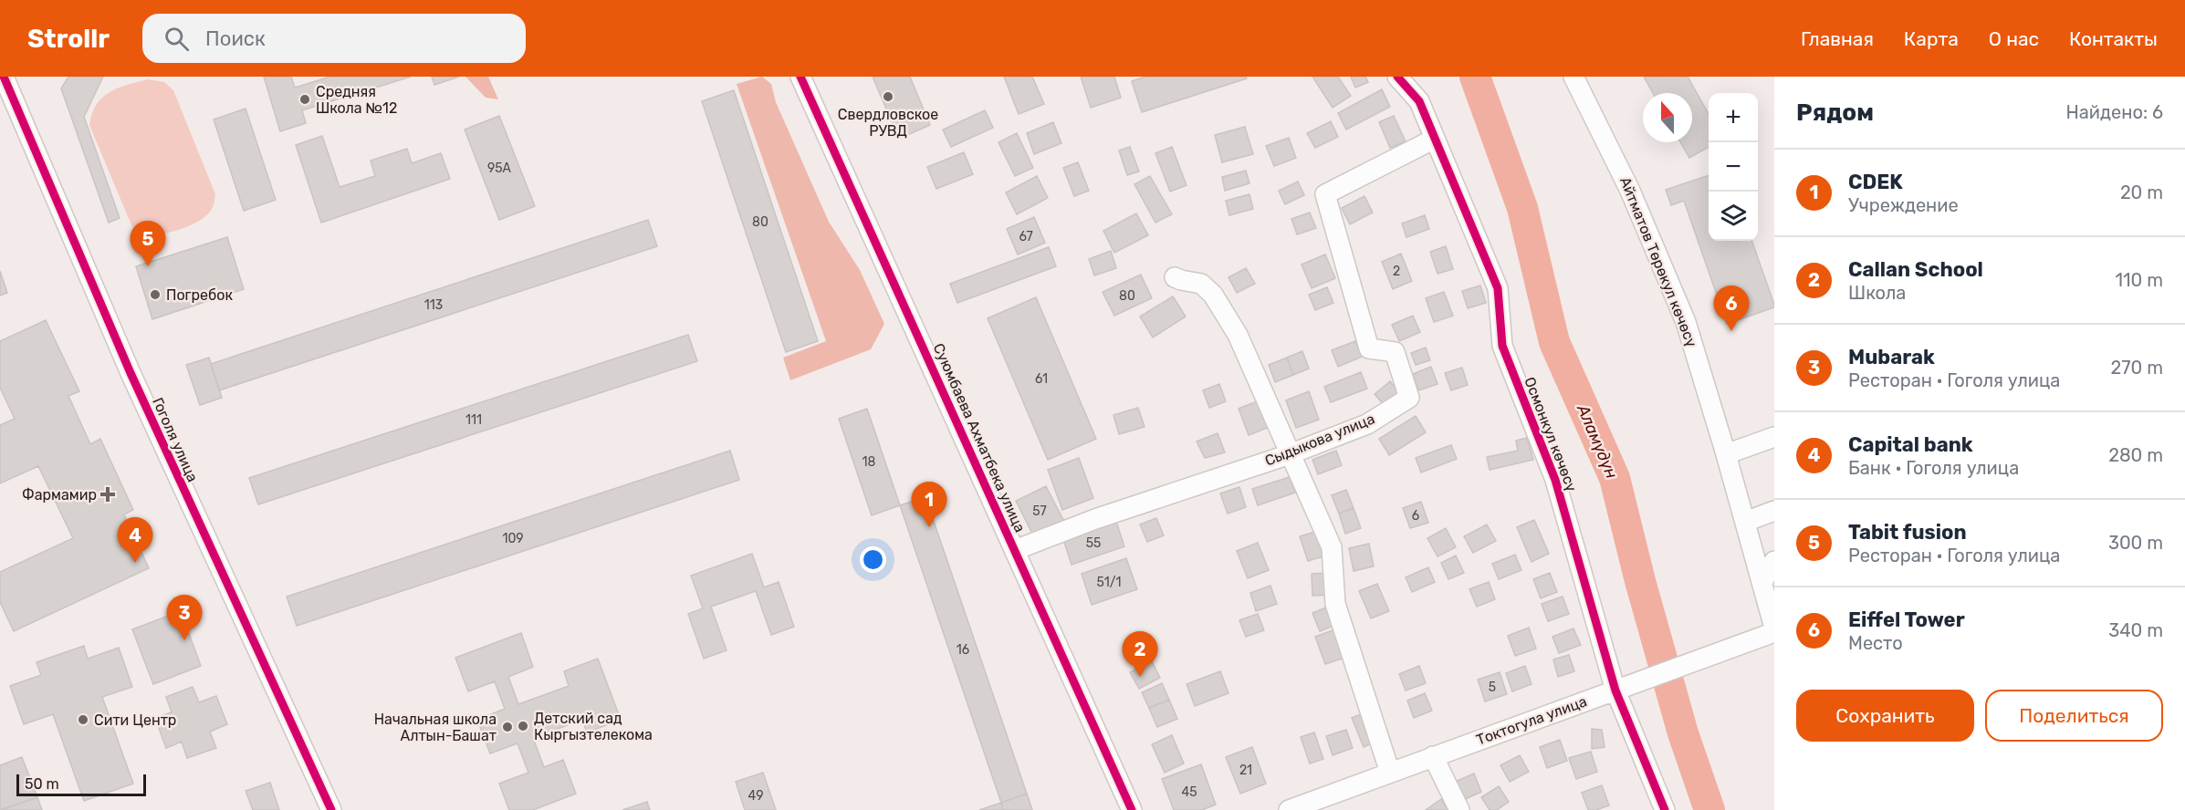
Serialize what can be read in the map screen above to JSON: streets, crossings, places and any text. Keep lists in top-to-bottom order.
{
  "streets": {
    "street": [
      "Айтматов Төрөкул көчөсү",
      "Осмонкул көчөсү",
      "Суюмбаева Ахматбека улица",
      "Гоголя улица",
      "Сыдыкова улица",
      "Токтогула улица"
    ]
  },
  "crossings": [
    ["Осмонкул көчөсү", "Сыдыкова улица"],
    ["Осмонкул көчөсү", "Токтогула улица"],
    ["Суюмбаева Ахматбека улица", "Сыдыкова улица"]
  ],
  "water": ["Аламүдүн"],
  "places": {
    "other": [
      "Свердловское РУВД",
      "Средняя Школа №12",
      "Погребок",
      "Сити Центр",
      "Детский сад Кыргызтелекома",
      "Начальная школа Алтын-Башат"
    ],
    "health": ["Фармамир"]
  },
  "house_numbers": [
    "95А",
    "80",
    "67",
    "2",
    "80",
    "113",
    "61",
    "111",
    "18",
    "57",
    "6",
    "109",
    "55",
    "51/1",
    "16",
    "5",
    "21",
    "45",
    "49"
  ],
  "scale_bar": "50 m",
  "north": "top",
  "page": {
    "header": "Strollr",
    "search": "Поиск",
    "nav": [
      "Главная",
      "Карта",
      "О нас",
      "Контакты"
    ],
    "heading": ["Рядом", "Найдено: 6"],
    "map_buttons": ["+", "−"],
    "list": [
      {
        "mark": "1",
        "name": "CDEK",
        "note": "Учреждение",
        "value": "20 m"
      },
      {
        "mark": "2",
        "name": "Callan School",
        "note": "Школа",
        "value": "110 m"
      },
      {
        "mark": "3",
        "name": "Mubarak",
        "note": "Ресторан · Гоголя улица",
        "value": "270 m"
      },
      {
        "mark": "4",
        "name": "Capital bank",
        "note": "Банк · Гоголя улица",
        "value": "280 m"
      },
      {
        "mark": "5",
        "name": "Tabit fusion",
        "note": "Ресторан · Гоголя улица",
        "value": "300 m"
      },
      {
        "mark": "6",
        "name": "Eiffel Tower",
        "note": "Место",
        "value": "340 m"
      }
    ],
    "pins": [
      "5",
      "6",
      "1",
      "4",
      "3",
      "2"
    ],
    "buttons": ["Сохранить", "Поделиться"],
    "scale": "50 m"
  }
}
